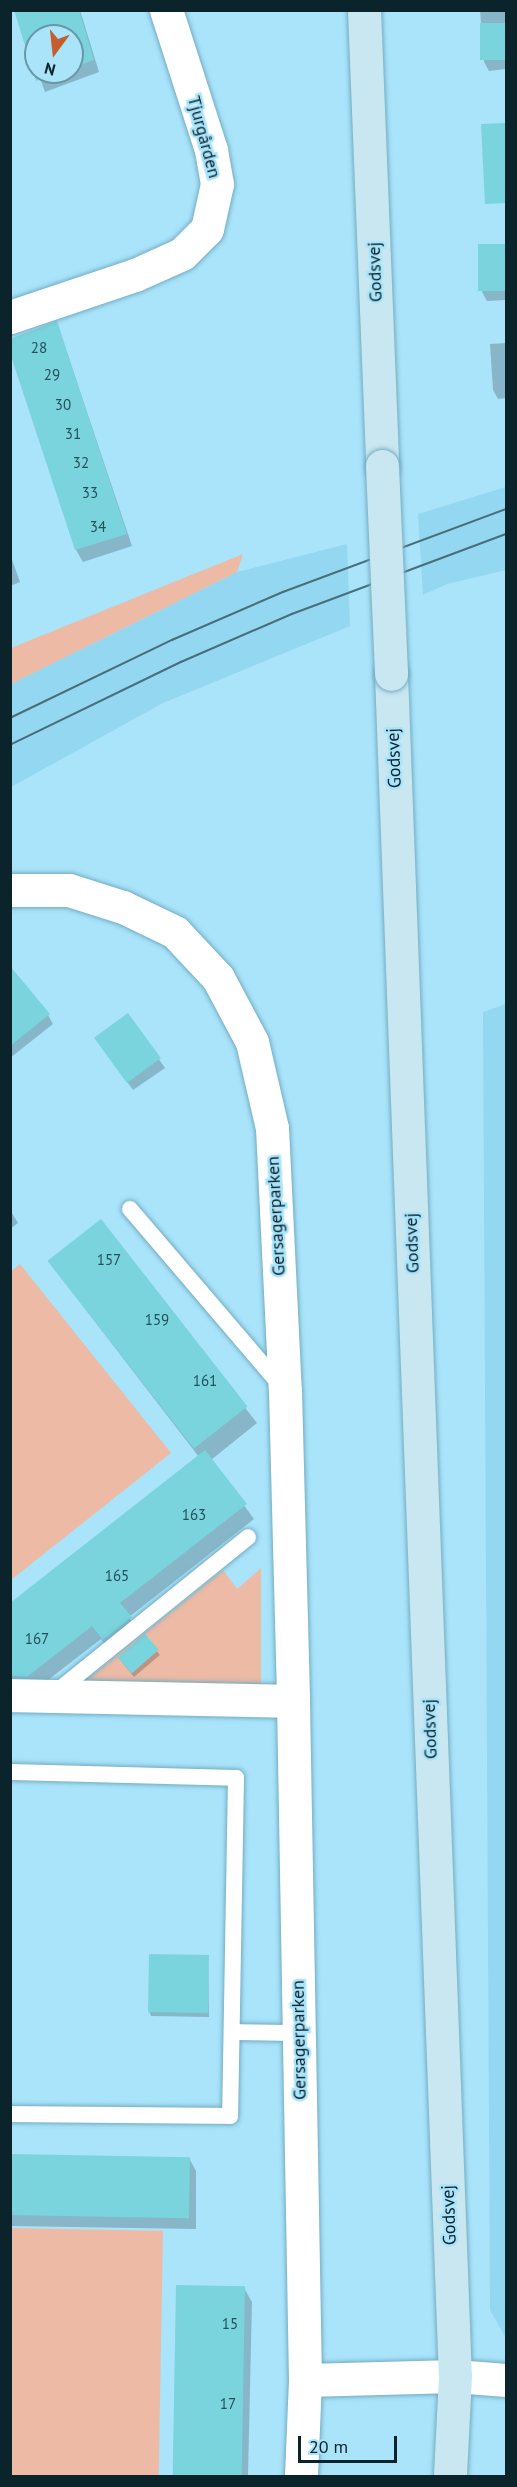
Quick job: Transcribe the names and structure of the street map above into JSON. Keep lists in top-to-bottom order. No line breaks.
{"streets":{"street":["Tjurgården","Godsvej","Gersagerparken"]},"house_numbers":["28","29","30","31","32","33","34","157","159","161","163","165","167","15","17"],"scale_bar":"20 m","north":"bottom"}
